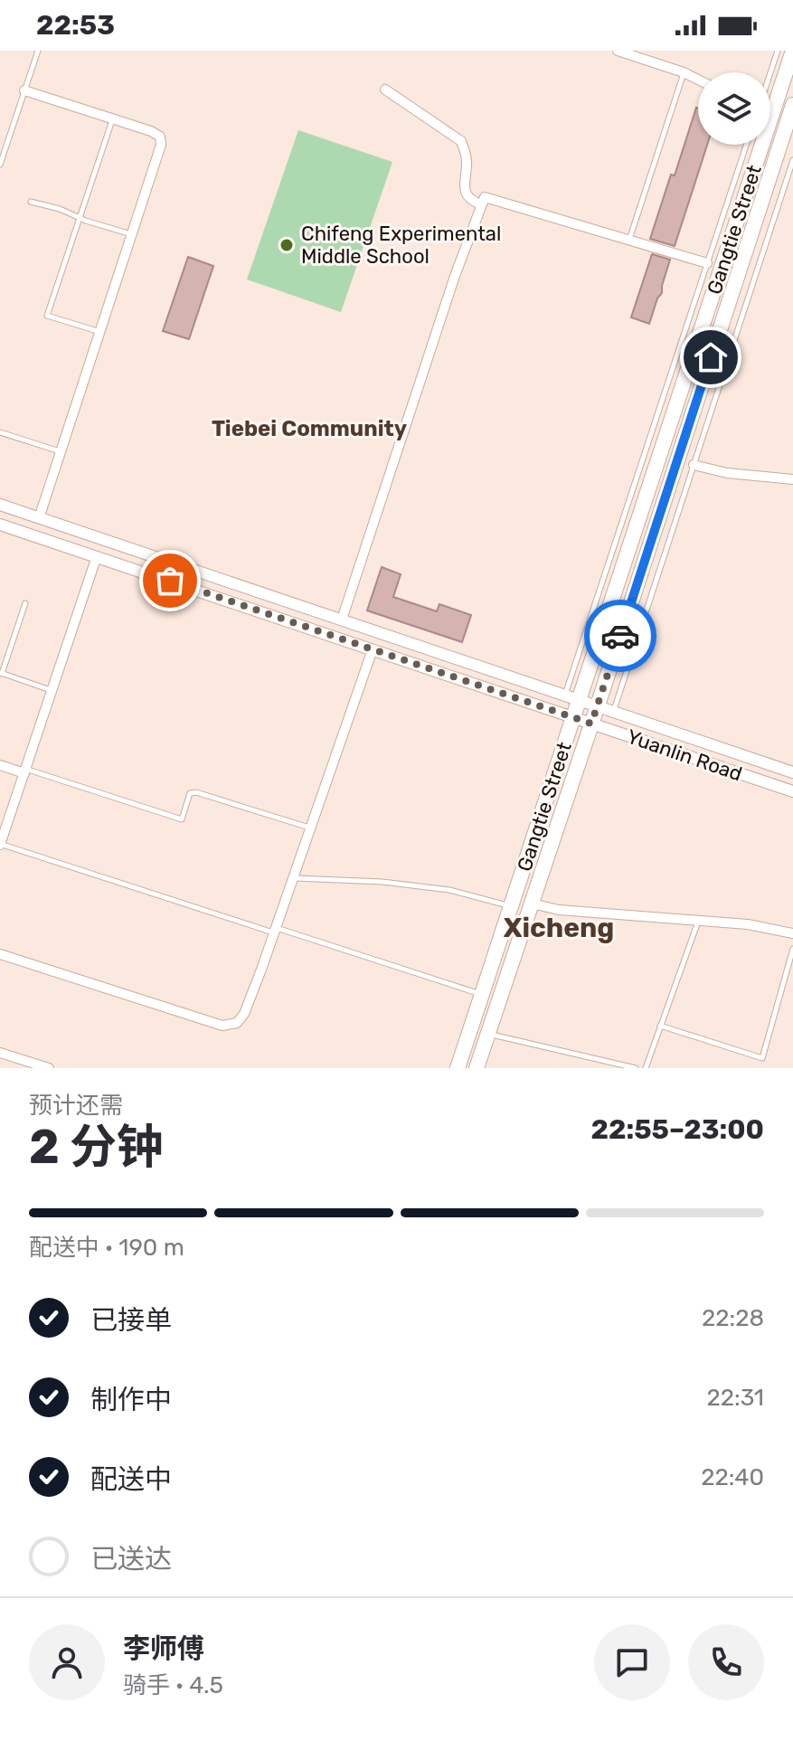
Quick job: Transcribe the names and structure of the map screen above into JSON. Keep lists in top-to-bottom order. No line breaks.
{"streets":{"highway":["Gangtie Street"],"street":["Yuanlin Road"]},"crossings":[["Gangtie Street","Yuanlin Road"]],"districts":["Tiebei Community","Xicheng"],"places":["Chifeng Experimental Middle School"],"page":{"status":"22:53","heading":["2 分钟","预计还需","22:55–23:00"],"panel":["李师傅","骑手 · 4.5"],"bar":"配送中 · 190 m","list":[["已接单","22:28"],["制作中","22:31"],["配送中","22:40"],"已送达"]}}
